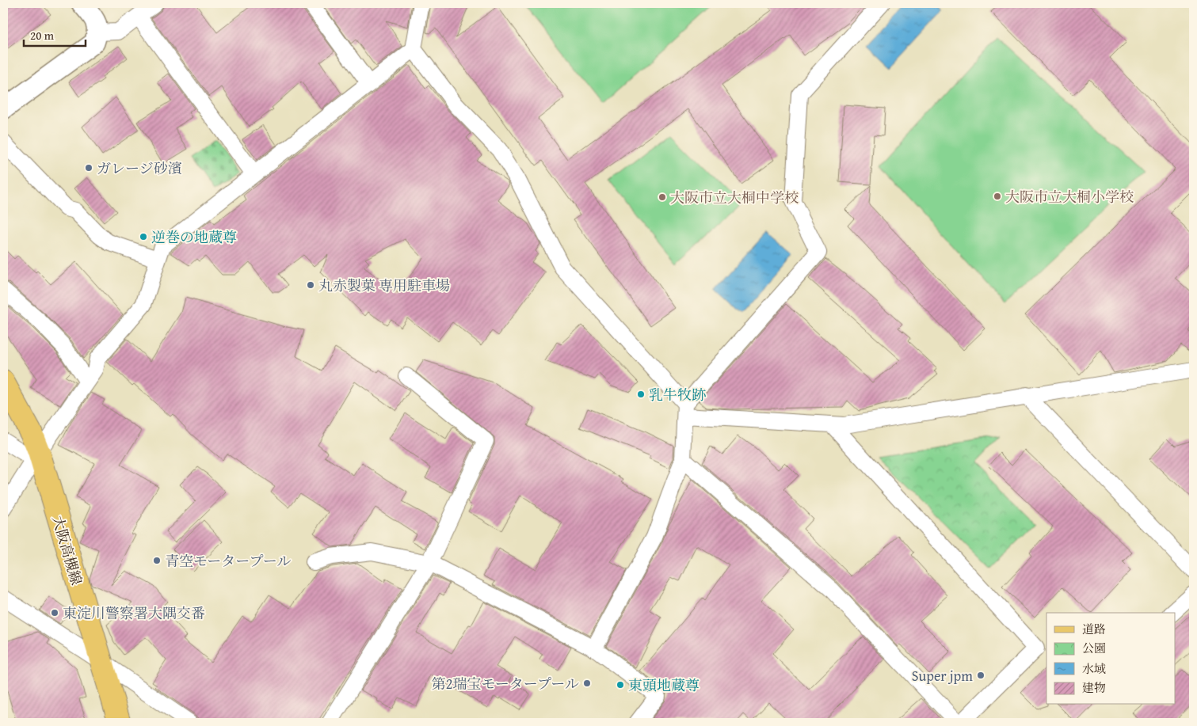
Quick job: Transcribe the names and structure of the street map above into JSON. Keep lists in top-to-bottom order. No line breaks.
{"streets":{"main road":["大阪高槻線"]},"places":["ガレージ砂濱","大阪市立大桐小学校","大阪市立大桐中学校","逆巻の地蔵尊","丸赤製菓 専用駐車場","乳牛牧跡","青空モータープール","東淀川警察署大隅交番","Super jpm","第2瑞宝モータープール","東頭地蔵尊"],"legend":["道路","公園","水域","建物"],"scale_bar":"20 m"}
